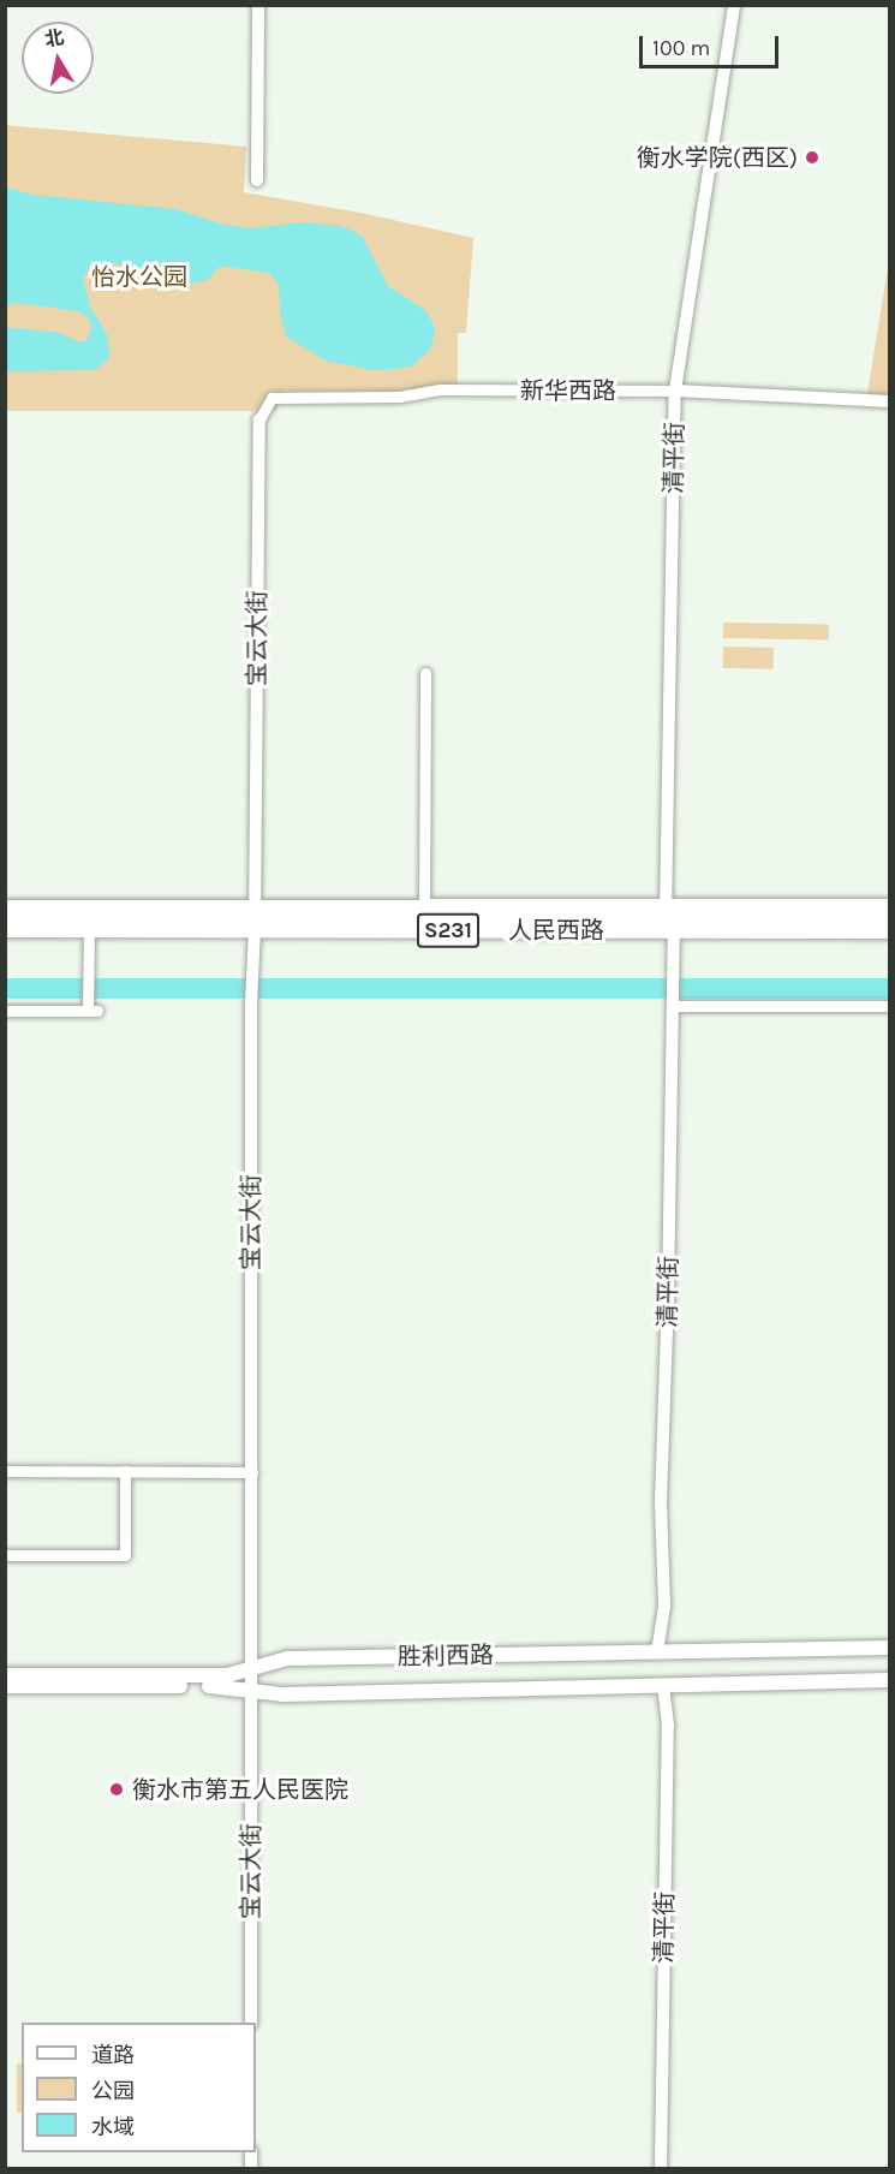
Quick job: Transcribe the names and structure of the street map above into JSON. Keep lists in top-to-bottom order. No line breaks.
{"streets":{"main road":["S231","人民西路","胜利西路"],"street":["新华西路","清平街","宝云大街"]},"crossings":[["新华西路","清平街"],["新华西路","宝云大街"],["清平街","人民西路"],["清平街","胜利西路"],["宝云大街","人民西路"],["宝云大街","胜利西路"]],"parks":["怡水公园"],"places":["衡水学院(西区)","衡水市第五人民医院"],"legend":["道路","公园","水域"],"scale_bar":"100 m","north":"top"}
